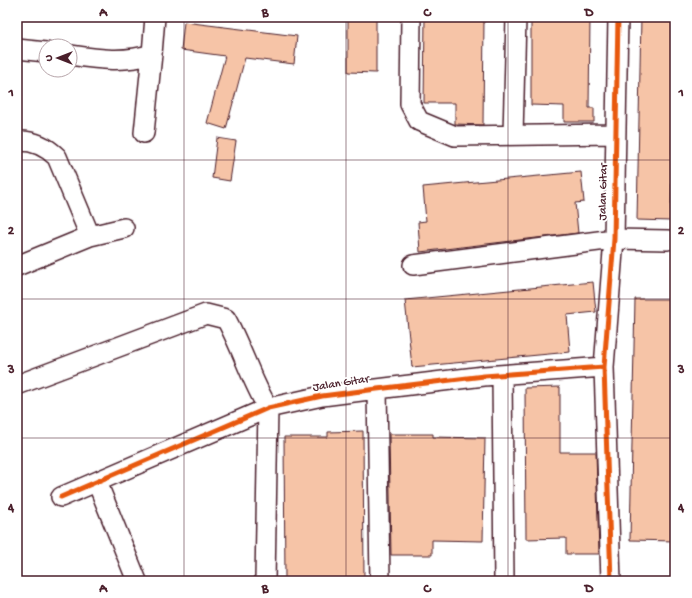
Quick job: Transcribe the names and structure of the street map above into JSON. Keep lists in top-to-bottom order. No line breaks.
{"streets":{"street":["Jalan Gitar"]},"north":"left","grid":{"columns":["A","B","C","D"],"rows":["1","2","3","4"]}}
